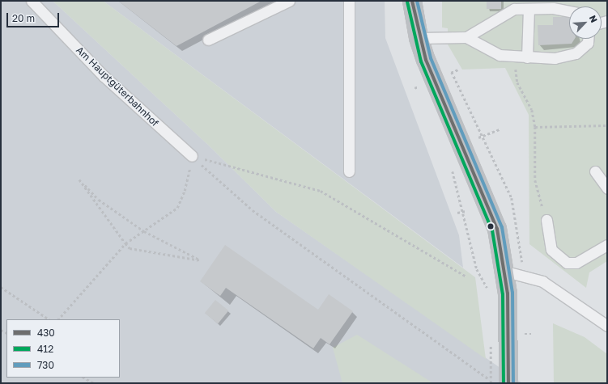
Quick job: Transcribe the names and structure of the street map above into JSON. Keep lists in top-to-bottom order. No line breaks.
{"streets":{"lane":["Am Hauptgüterbahnhof"]},"lines":["transit line 430","transit line 730","transit line 412"],"legend":["430","412","730"],"scale_bar":"20 m","north":"top right"}
